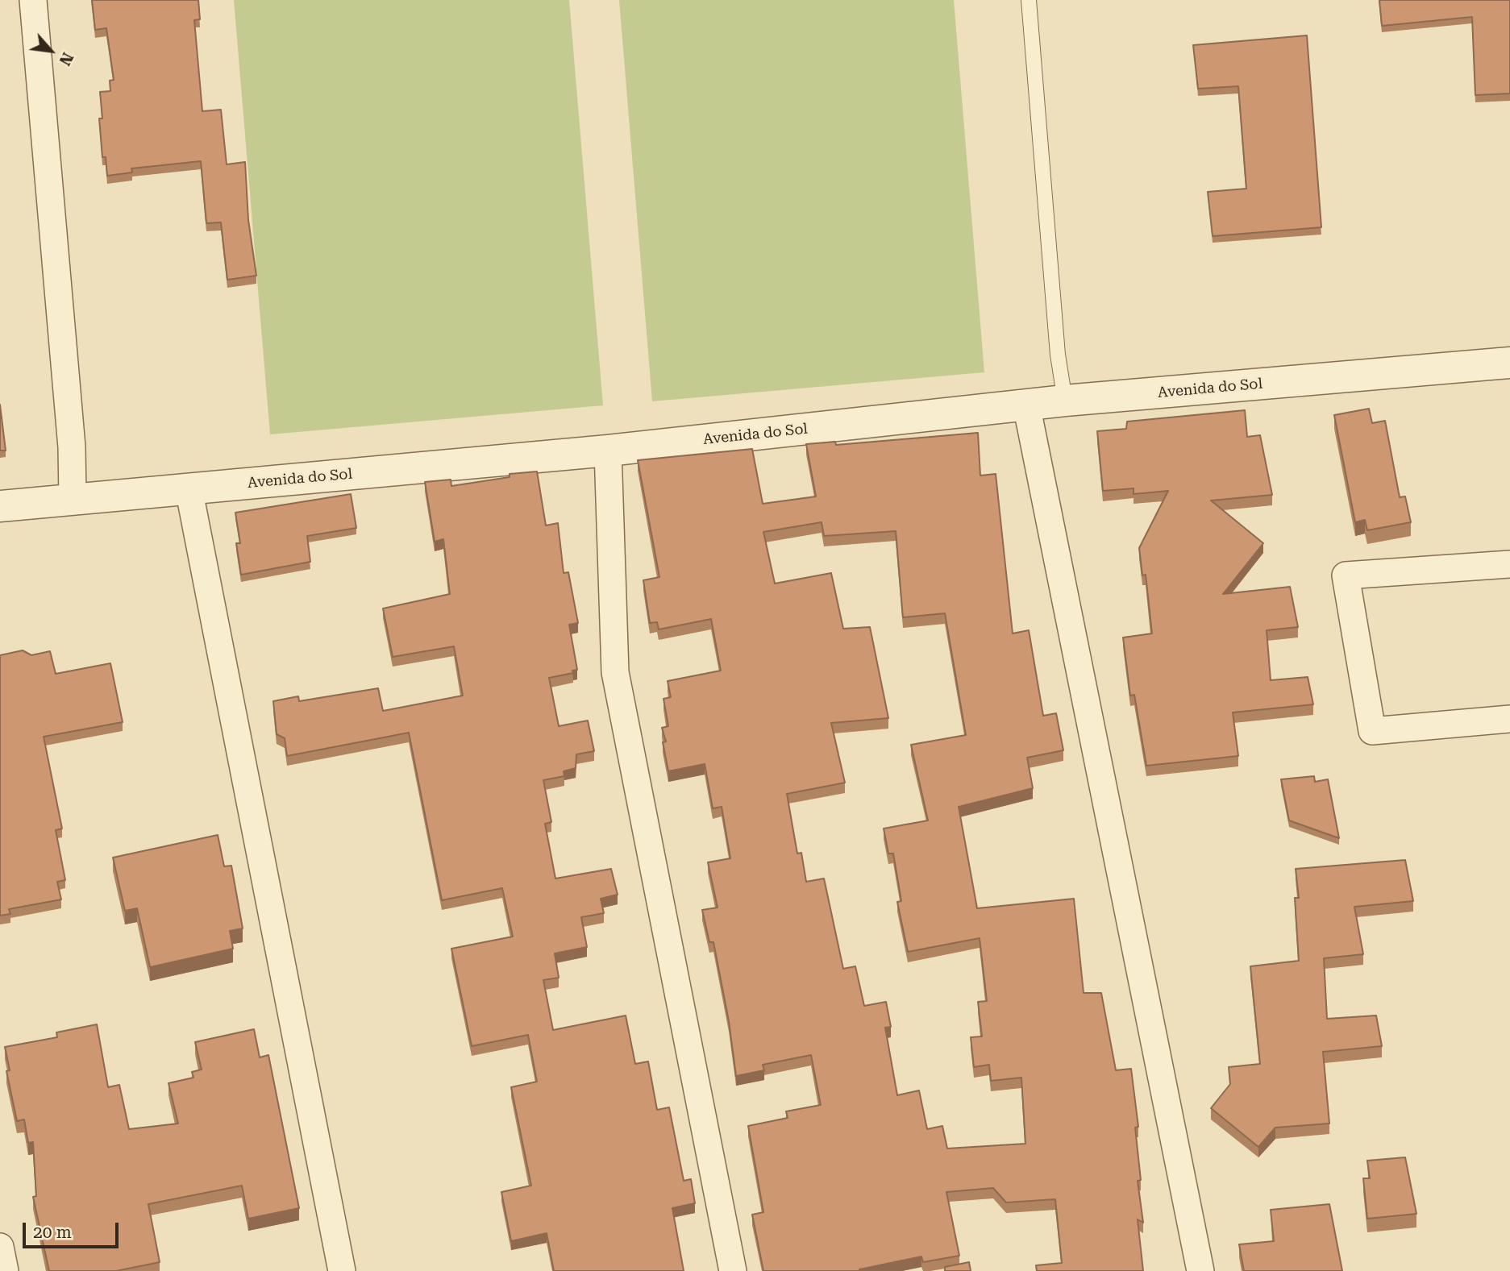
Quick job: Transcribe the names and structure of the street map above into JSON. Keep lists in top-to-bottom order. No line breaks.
{"streets":{"street":["Avenida do Sol"]},"scale_bar":"20 m","north":"bottom right"}
